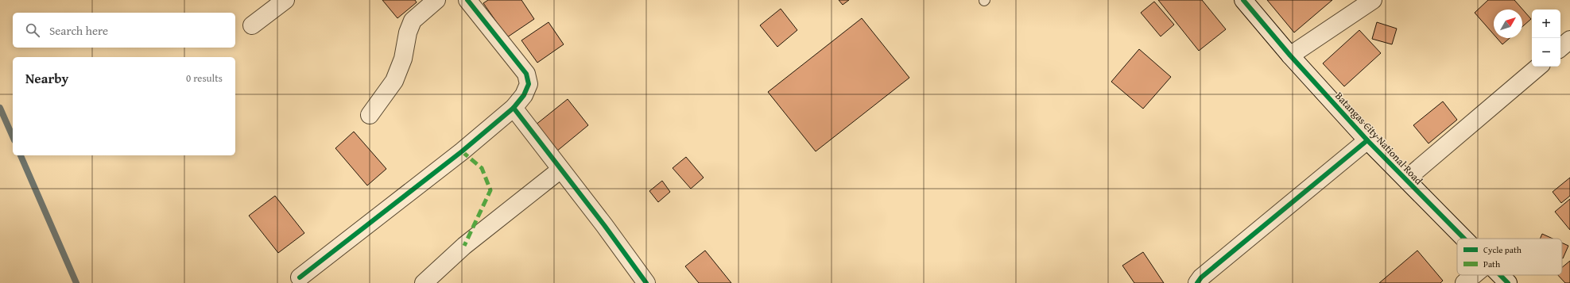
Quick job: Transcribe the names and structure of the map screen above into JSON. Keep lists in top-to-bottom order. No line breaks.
{"streets":{"street":["Batangas City National Road"]},"legend":["Cycle path","Path"],"north":"top right","page":{"map_buttons":["+","−"],"search":"Search here","heading":["Nearby","0 results"]}}
